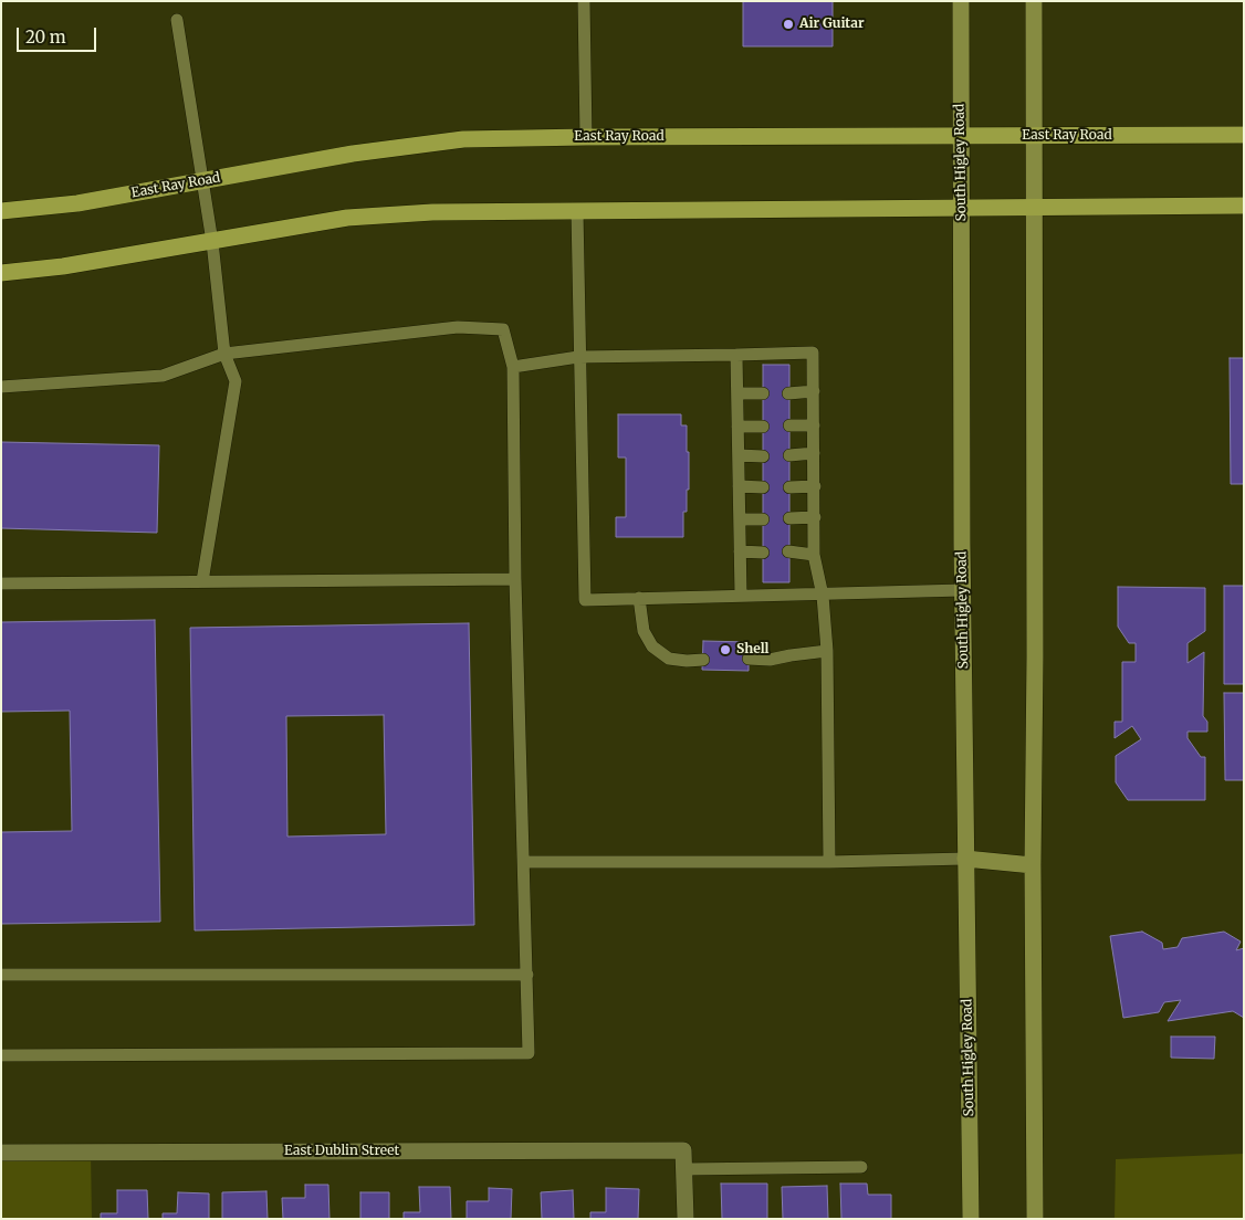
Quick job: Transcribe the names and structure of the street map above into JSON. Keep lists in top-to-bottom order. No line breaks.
{"streets":{"main road":["East Ray Road","South Higley Road"],"street":["East Dublin Street"]},"crossings":[["East Ray Road","South Higley Road"]],"places":["Air Guitar","Shell"],"scale_bar":"20 m"}
